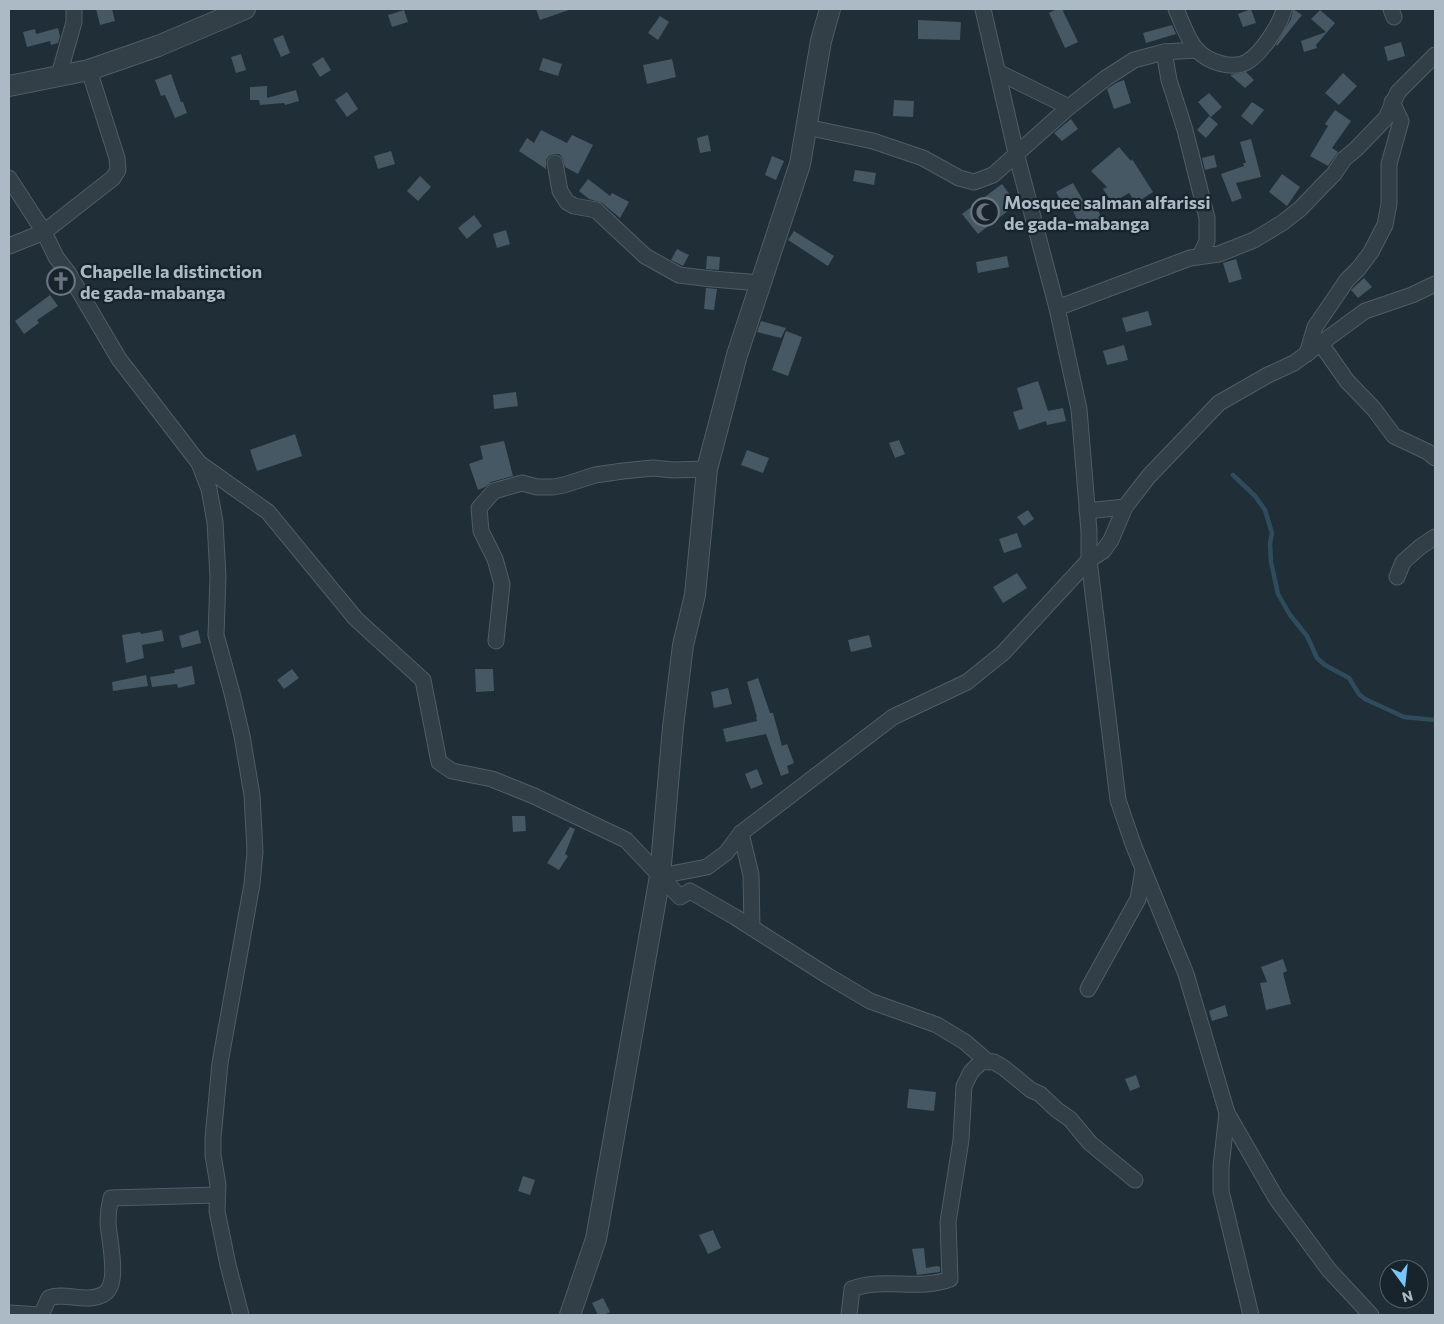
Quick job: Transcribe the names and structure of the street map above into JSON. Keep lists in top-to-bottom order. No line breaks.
{"places":{"mosque":["Mosquee salman alfarissi de gada-mabanga"],"church":["Chapelle la distinction de gada-mabanga"]},"north":"bottom"}
